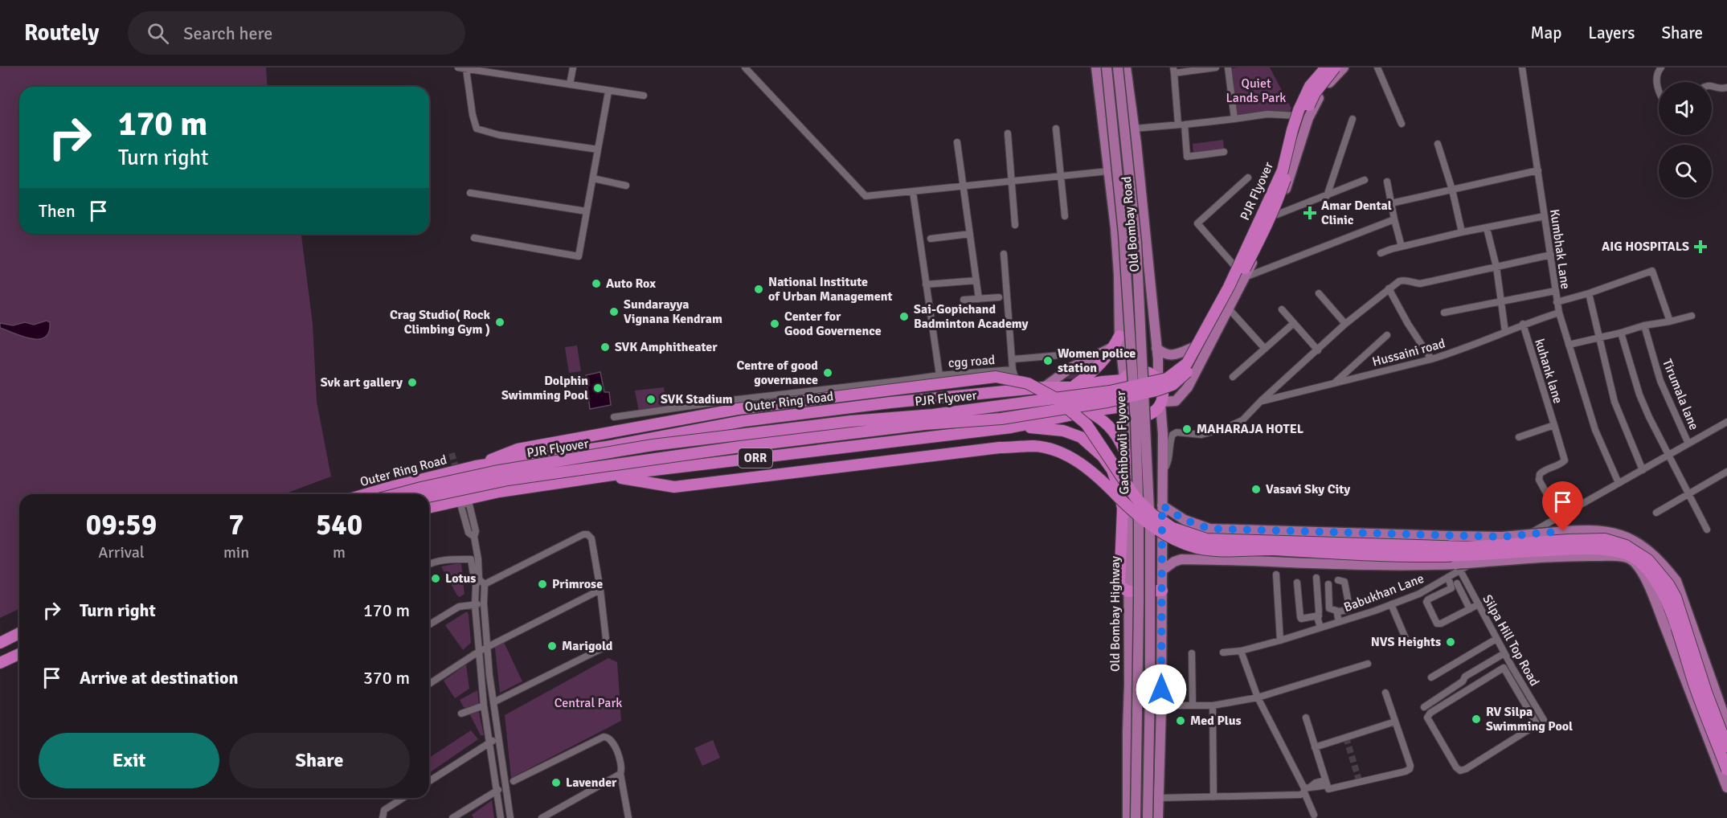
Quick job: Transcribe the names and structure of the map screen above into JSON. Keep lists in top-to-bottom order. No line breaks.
{"streets":{"highway":["PJR Flyover","Outer Ring Road","ORR"],"main road":["Old Bombay Road","Gachibowli Flyover","Old Bombay Highway"],"street":["Kumbhak Lane","Hussaini road","cgg road","kuhank lane","Tirumala lane","Babukhan Lane","Silpa Hill Top Road"]},"crossings":[["Old Bombay Road","Outer Ring Road"],["Old Bombay Road","ORR"],["Old Bombay Road","Old Bombay Highway"],["Kumbhak Lane","Hussaini road"],["Kumbhak Lane","Babukhan Lane"],["Hussaini road","kuhank lane"],["cgg road","Outer Ring Road"],["kuhank lane","Babukhan Lane"],["Tirumala lane","Babukhan Lane"],["Outer Ring Road","ORR"],["Outer Ring Road","Old Bombay Highway"],["ORR","Old Bombay Highway"],["Babukhan Lane","Silpa Hill Top Road"]],"parks":["Quiet Lands Park","Central Park"],"places":{"health":["Amar Dental Clinic","AIG HOSPITALS"],"other":["Auto Rox","National Institute of Urban Management","Sundarayya Vignana Kendram","Sai-Gopichand Badminton Academy","Crag Studio( Rock Climbing Gym )","Center for Good Governence","SVK Amphitheater","Women police station","Centre of good governance","Svk art gallery","Dolphin Swimming Pool","SVK Stadium","MAHARAJA HOTEL","Vasavi Sky City","Lotus","Primrose","NVS Heights","Marigold","RV Silpa Swimming Pool","Med Plus","Lavender"]},"page":{"header":"Routely","search":"Search here","nav":["Map","Layers","Share"],"turn":["170 m","Turn right"],"then":"Then","eta":["09:59","Arrival","7","min","540","m"],"list":[{"name":"Turn right","value":"170 m"},{"name":"Arrive at destination","value":"370 m"}],"buttons":["Exit","Share"]}}
